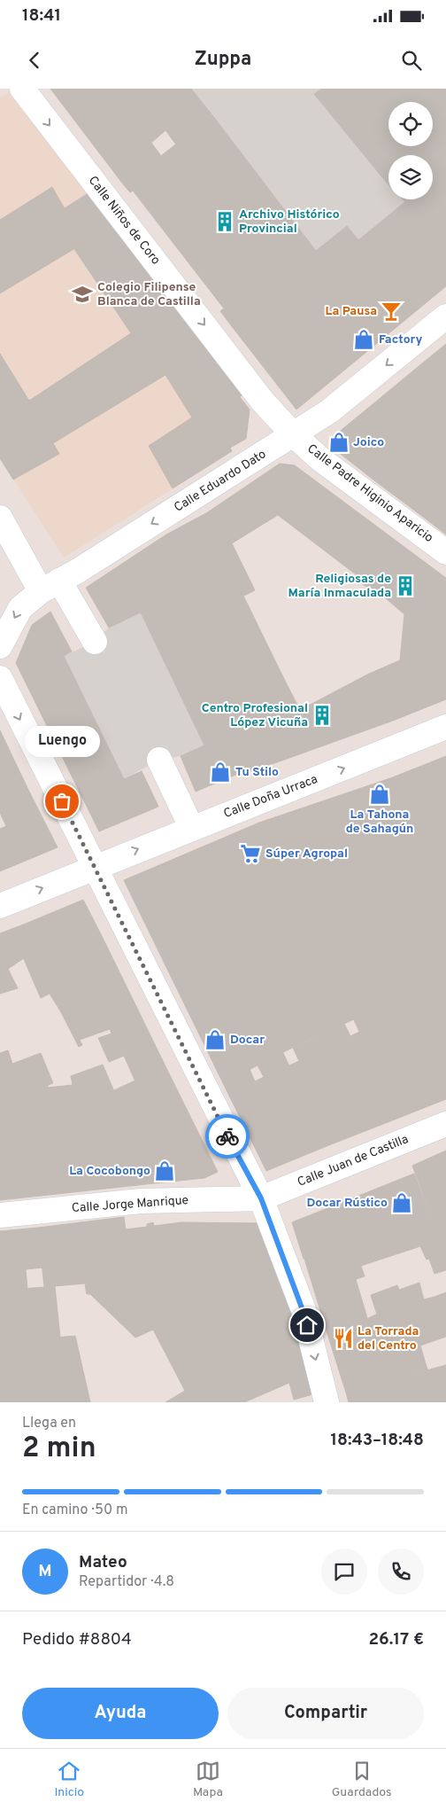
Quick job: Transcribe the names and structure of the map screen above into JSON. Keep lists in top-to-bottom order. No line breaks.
{"streets":{"street":["Calle Niños de Coro","Calle Eduardo Dato","Calle Padre Higinio Aparicio","Calle Doña Urraca","Calle Juan de Castilla","Calle Jorge Manrique"]},"crossings":[["Calle Niños de Coro","Calle Eduardo Dato"],["Calle Niños de Coro","Calle Padre Higinio Aparicio"],["Calle Eduardo Dato","Calle Padre Higinio Aparicio"],["Calle Juan de Castilla","Calle Jorge Manrique"]],"one_way":["Calle Niños de Coro","Calle Eduardo Dato","Calle Doña Urraca"],"places":{"building":["Archivo Histórico Provincial","Religiosas de María Inmaculada","Centro Profesional López Vicuña"],"school or university":["Colegio Filipense Blanca de Castilla"],"bar":["La Pausa"],"shop":["Factory","Joico","Tu Stilo","La Tahona de Sahagún","Docar","La Cocobongo","Docar Rústico"],"other":["Luengo"],"supermarket":["Súper Agropal"],"restaurant":["La Torrada del Centro"]},"page":{"status":"18:41","header":"Zuppa","bubble":"Luengo","heading":["2 min","Llega en","18:43–18:48"],"panel":["Mateo","Repartidor · 4.8","Pedido #8804","26.17 €"],"bar":"En camino · 50 m","round":"M","buttons":["Ayuda","Compartir"],"tabs":["Inicio","Mapa","Guardados"]}}
